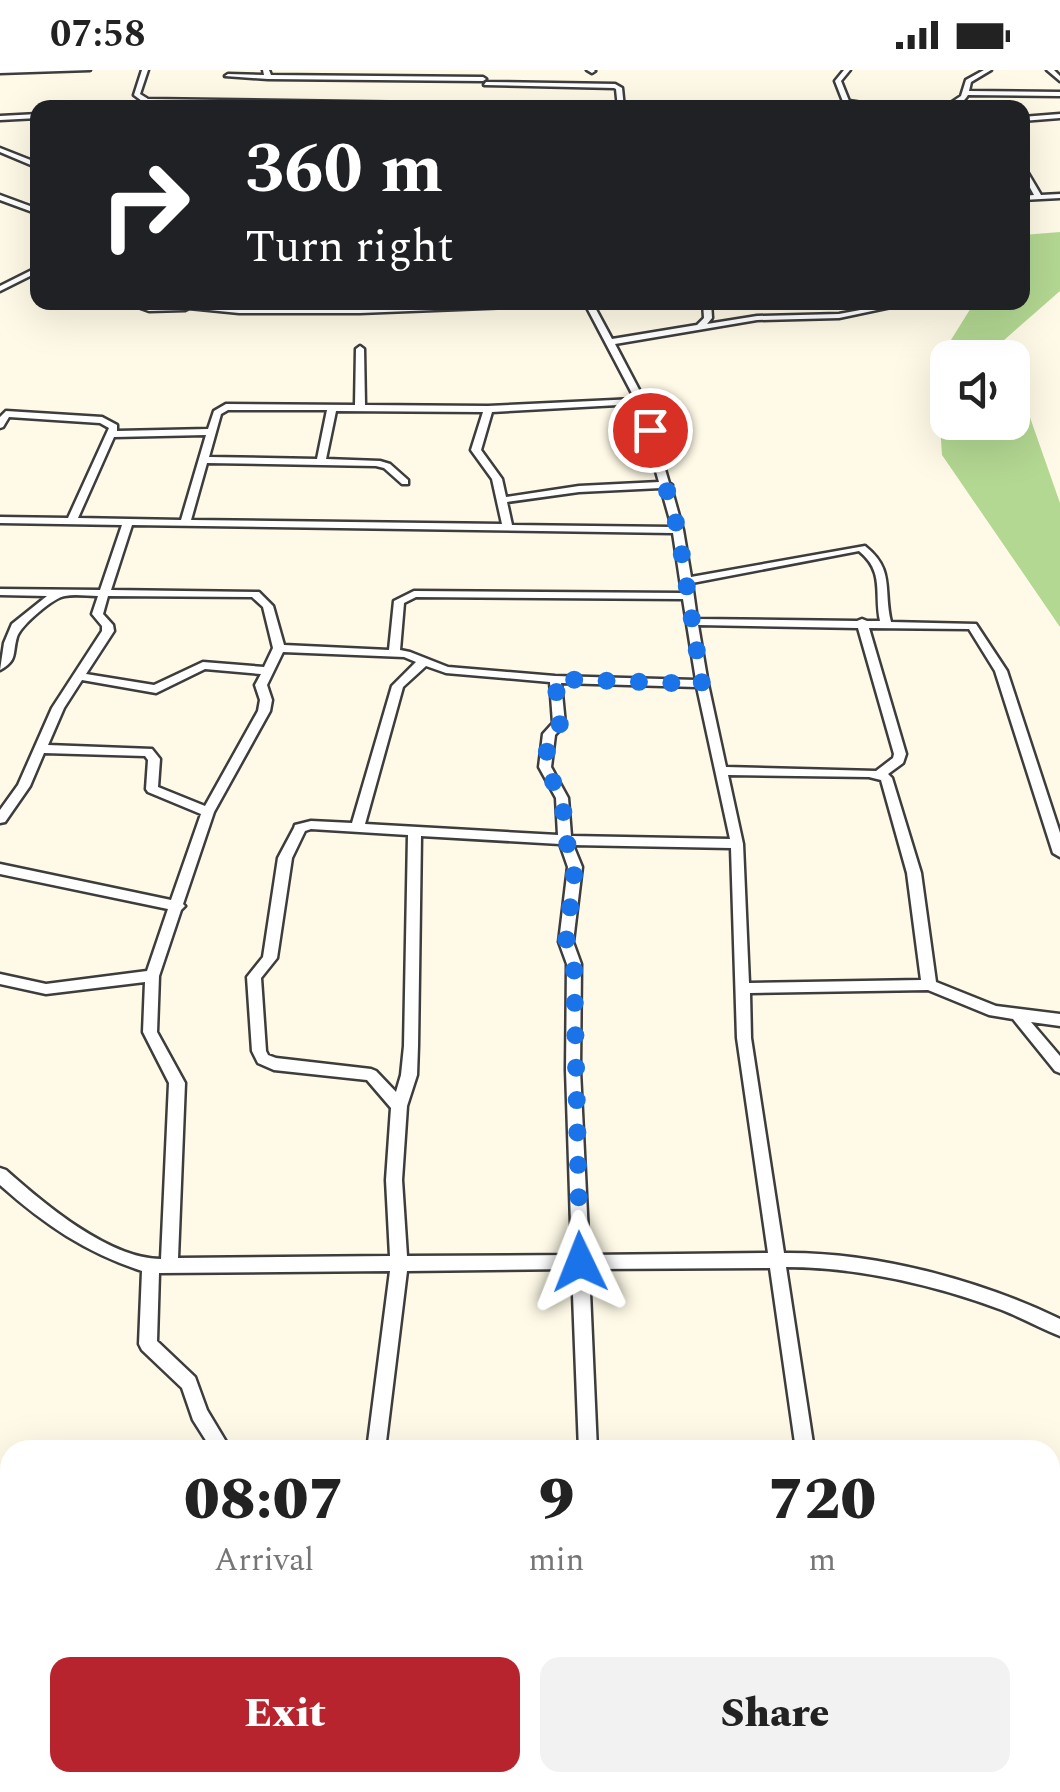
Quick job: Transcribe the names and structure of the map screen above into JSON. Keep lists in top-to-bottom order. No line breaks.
{"page":{"status":"07:58","turn":["360 m","Turn right"],"eta":["08:07","Arrival","9","min","720","m"],"buttons":["Exit","Share"]}}
